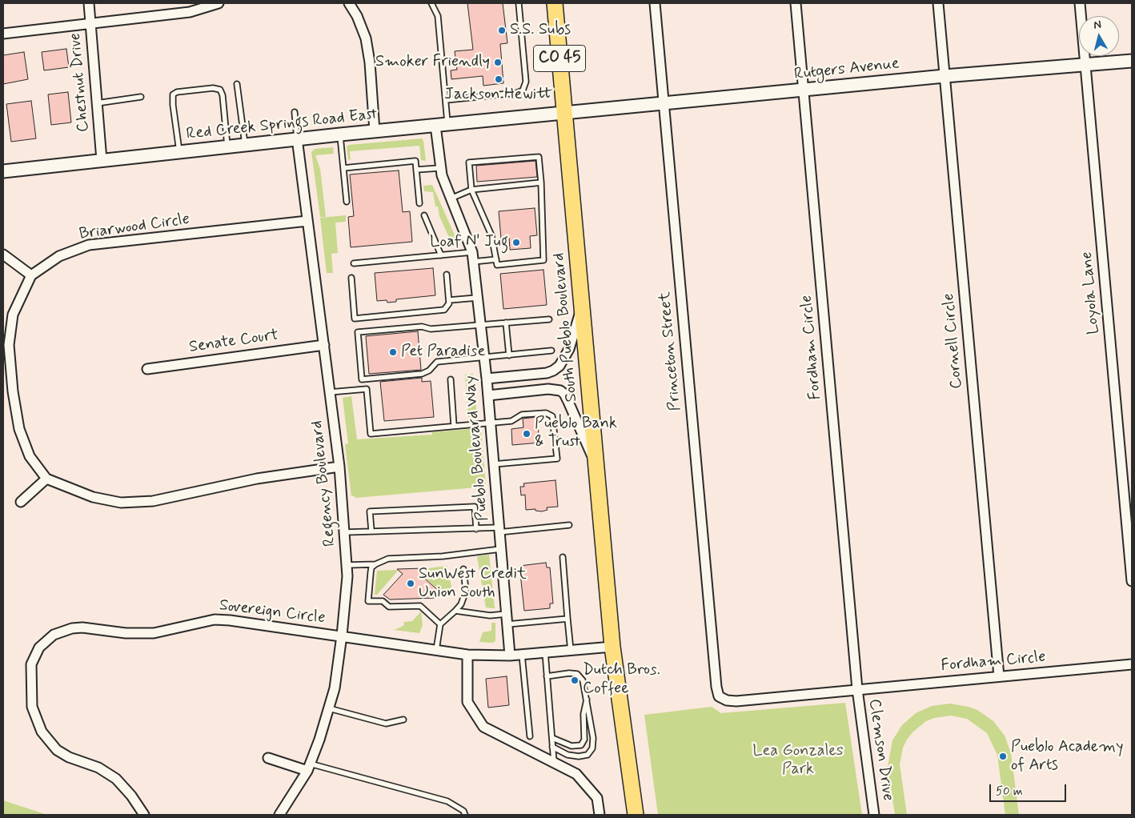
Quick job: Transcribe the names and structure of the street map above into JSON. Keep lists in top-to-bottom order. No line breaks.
{"streets":{"main road":["CO 45","South Pueblo Boulevard"],"street":["Rutgers Avenue","Chestnut Drive","Red Creek Springs Road East","Briarwood Circle","Loyola Lane","Cornell Circle","Senate Court","Fordham Circle","Princeton Street","Pueblo Boulevard Way","Regency Boulevard","Sovereign Circle","Clemson Drive"]},"crossings":[["Rutgers Avenue","Red Creek Springs Road East"],["Rutgers Avenue","Loyola Lane"],["Rutgers Avenue","South Pueblo Boulevard"],["Rutgers Avenue","Cornell Circle"],["Rutgers Avenue","Fordham Circle"],["Rutgers Avenue","Princeton Street"],["Chestnut Drive","Red Creek Springs Road East"],["Red Creek Springs Road East","South Pueblo Boulevard"],["Red Creek Springs Road East","Pueblo Boulevard Way"],["Red Creek Springs Road East","Regency Boulevard"],["Briarwood Circle","Regency Boulevard"],["South Pueblo Boulevard","Sovereign Circle"],["Cornell Circle","Fordham Circle"],["Senate Court","Regency Boulevard"],["Fordham Circle","Princeton Street"],["Fordham Circle","Clemson Drive"],["Pueblo Boulevard Way","Sovereign Circle"],["Regency Boulevard","Sovereign Circle"]],"parks":["Lea Gonzales Park"],"places":["S.S. Subs","Smoker Friendly","Jackson Hewitt","Loaf N' Jug","Pet Paradise","Pueblo Bank & Trust","SunWest Credit Union South","Dutch Bros. Coffee","Pueblo Academy of Arts"],"scale_bar":"50 m","north":"top"}
